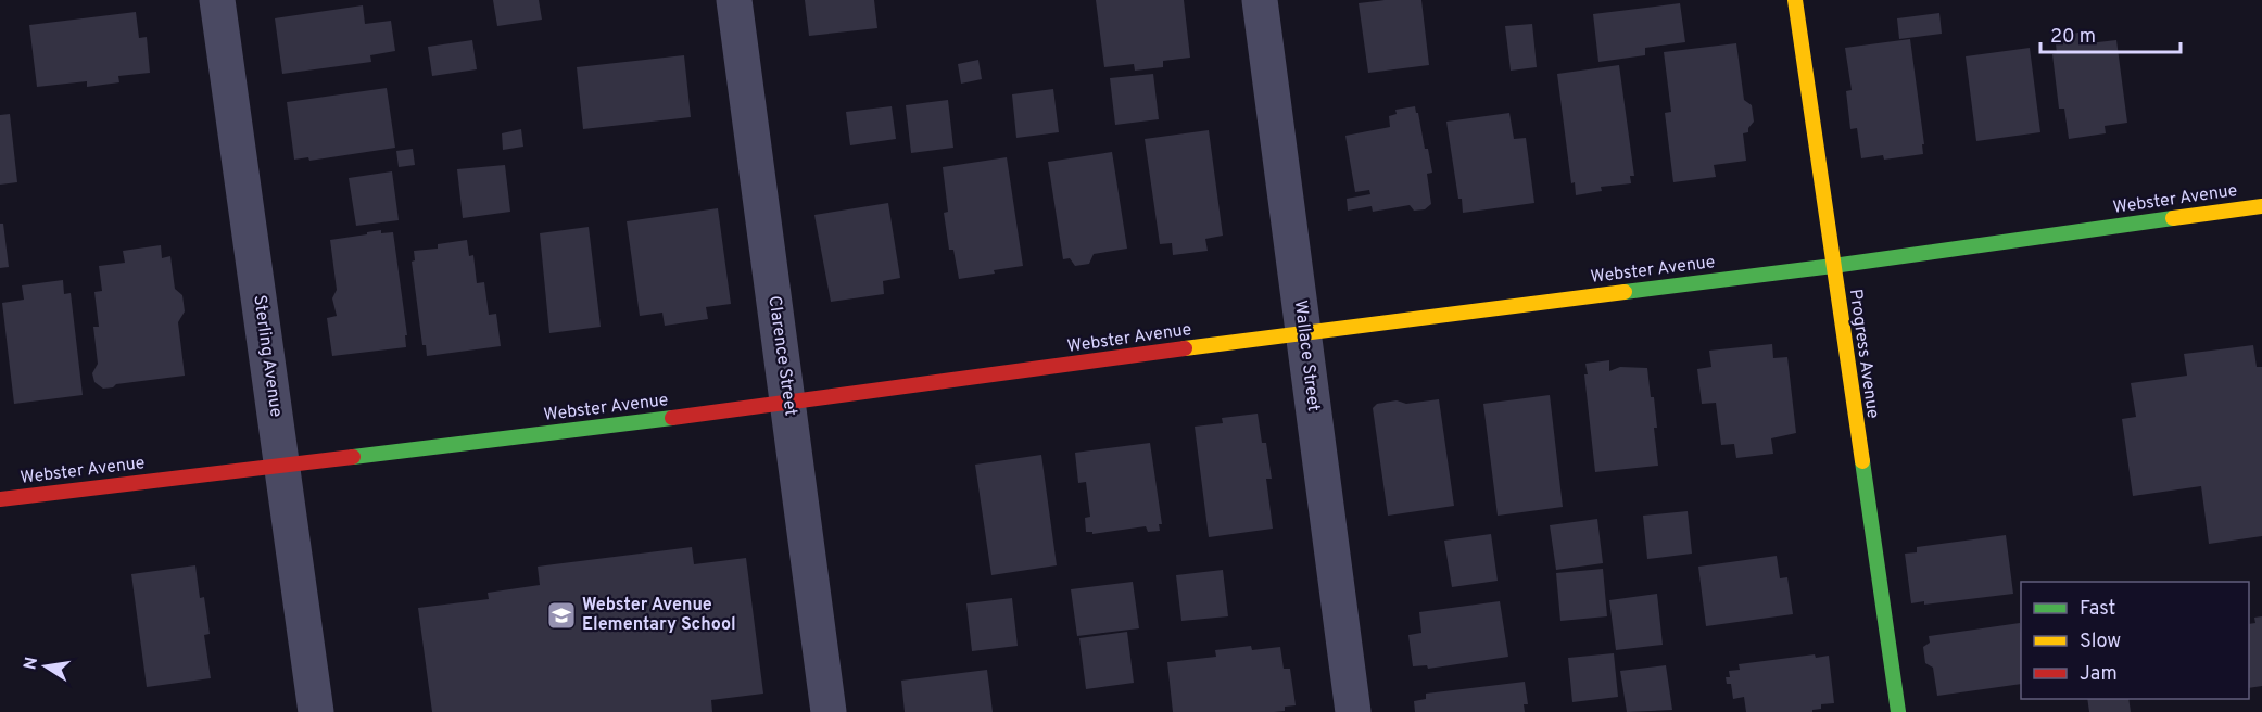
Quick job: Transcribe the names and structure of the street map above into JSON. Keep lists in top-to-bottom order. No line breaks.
{"streets":{"street":["Webster Avenue","Progress Avenue","Sterling Avenue","Clarence Street","Wallace Street"]},"crossings":[["Webster Avenue","Progress Avenue"],["Webster Avenue","Sterling Avenue"],["Webster Avenue","Clarence Street"],["Webster Avenue","Wallace Street"]],"places":{"school or university":["Webster Avenue Elementary School"]},"legend":["Fast","Slow","Jam"],"scale_bar":"20 m","north":"left"}
